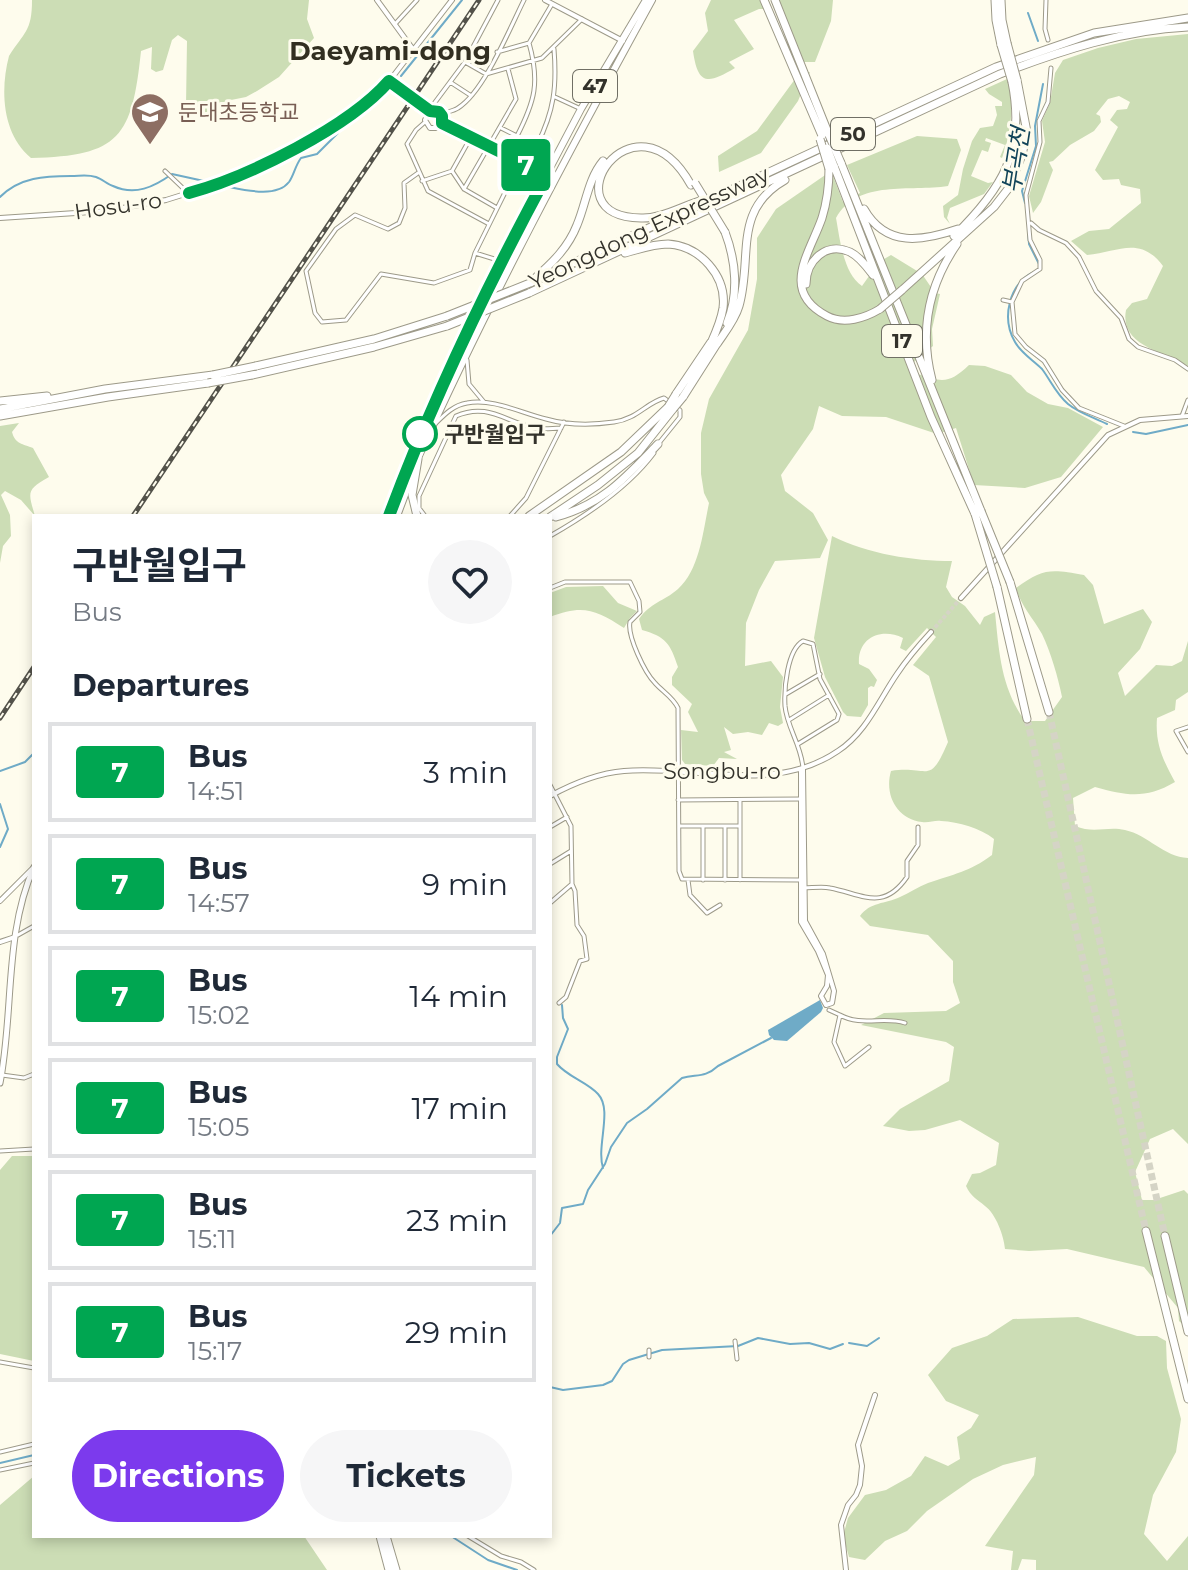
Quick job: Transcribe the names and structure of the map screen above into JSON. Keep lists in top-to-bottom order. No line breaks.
{"streets":{"highway":["50","Yeongdong Expressway","17"],"main road":["47"],"street":["Hosu-ro","Songbu-ro"]},"districts":["Daeyami-dong"],"water":["부곡천"],"places":{"school or university":["둔대초등학교"],"other":["구반월입구"]},"lines":["bus line 7"],"page":{"on_map":"7","heading":[["구반월입구","Bus"],"Departures"],"list":[{"mark":"7","name":"Bus","note":"14:51","value":"3 min"},{"mark":"7","name":"Bus","note":"14:57","value":"9 min"},{"mark":"7","name":"Bus","note":"15:02","value":"14 min"},{"mark":"7","name":"Bus","note":"15:05","value":"17 min"},{"mark":"7","name":"Bus","note":"15:11","value":"23 min"},{"mark":"7","name":"Bus","note":"15:17","value":"29 min"}],"buttons":["Directions","Tickets"]}}
